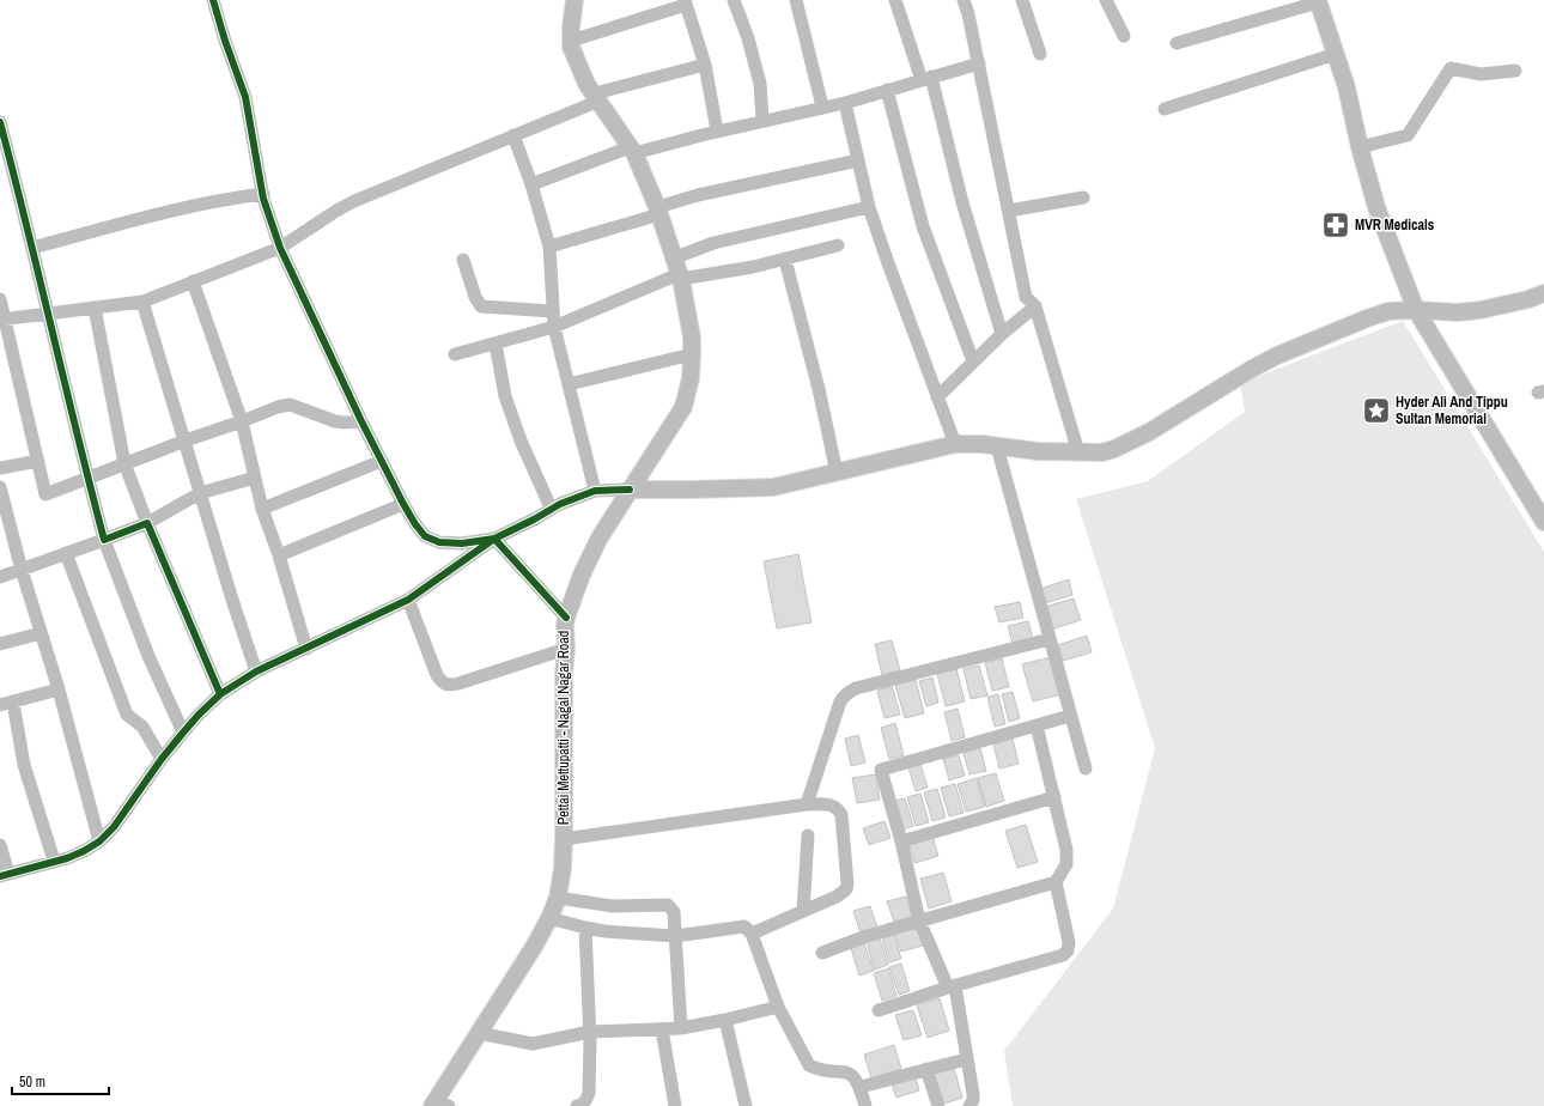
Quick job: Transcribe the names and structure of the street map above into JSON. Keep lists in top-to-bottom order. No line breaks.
{"streets":{"main road":["Pettai Mettupatti - Nagal Nagar Road"]},"places":{"pharmacy":["MVR Medicals"],"place":["Hyder Ali And Tippu Sultan Memorial"]},"scale_bar":"50 m"}
